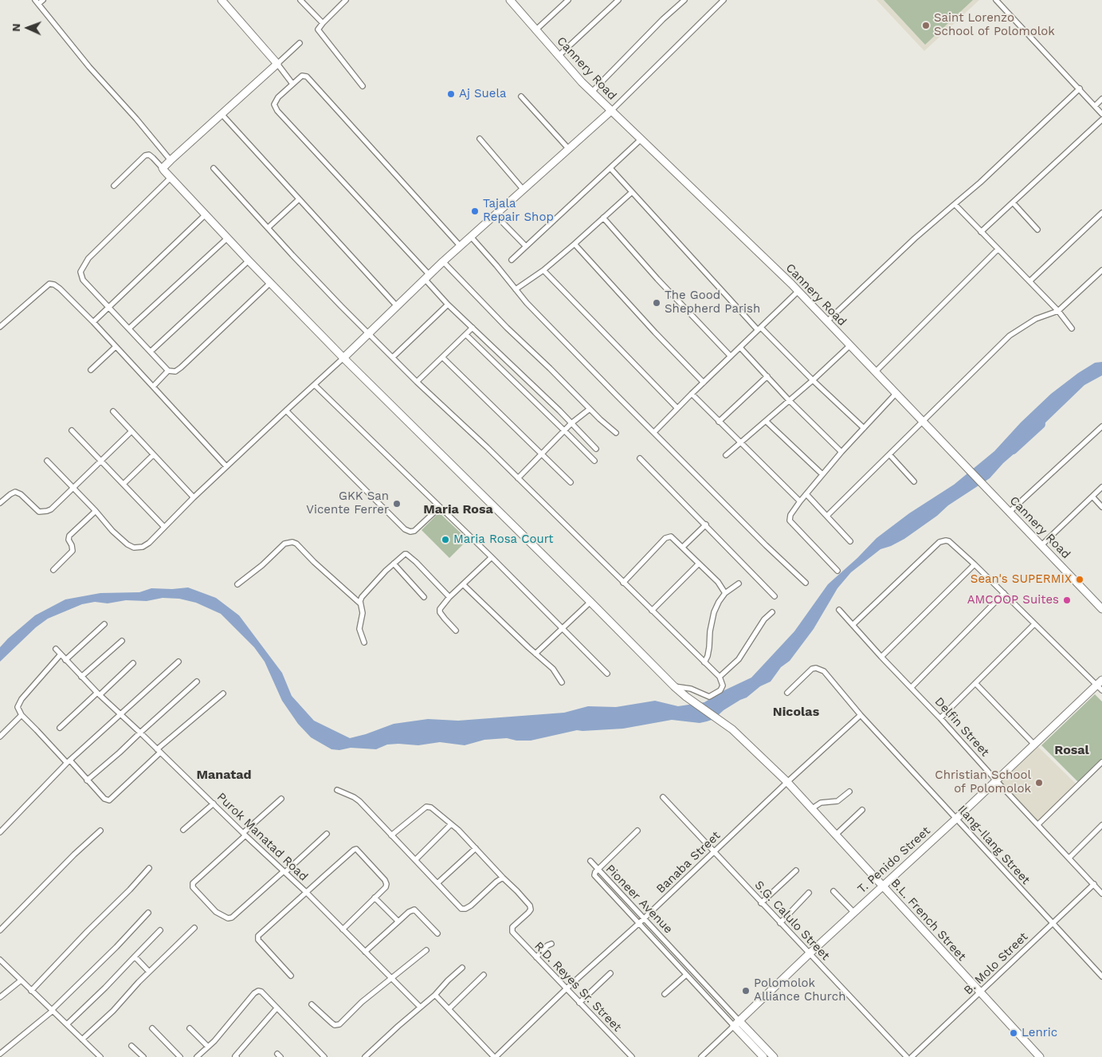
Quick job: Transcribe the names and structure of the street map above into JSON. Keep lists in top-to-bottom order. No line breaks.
{"streets":{"street":["Cannery Road","Delfin Street","Purok Manatad Road","Ilang-Ilang Street","T. Penido Street","Banaba Street","Pioneer Avenue","B.L. French Street","S.G. Calulo Street","B. Molo Street","R.D. Reyes Sr. Street"]},"crossings":[["Delfin Street","T. Penido Street"],["Delfin Street","B. Molo Street"],["Ilang-Ilang Street","T. Penido Street"],["Ilang-Ilang Street","Banaba Street"],["Ilang-Ilang Street","B. Molo Street"],["T. Penido Street","Pioneer Avenue"],["T. Penido Street","B.L. French Street"],["T. Penido Street","S.G. Calulo Street"],["Banaba Street","Pioneer Avenue"],["Banaba Street","B.L. French Street"],["Banaba Street","S.G. Calulo Street"],["Banaba Street","R.D. Reyes Sr. Street"],["B.L. French Street","B. Molo Street"]],"districts":["Maria Rosa","Nicolas","Rosal","Manatad"],"places":["Saint Lorenzo School of Polomolok","Aj Suela","Tajala Repair Shop","The Good Shepherd Parish","GKK San Vicente Ferrer","Maria Rosa Court","Sean's SUPERMIX","AMCOOP Suites","Christian School of Polomolok","Polomolok Alliance Church","Lenric"],"north":"left"}
